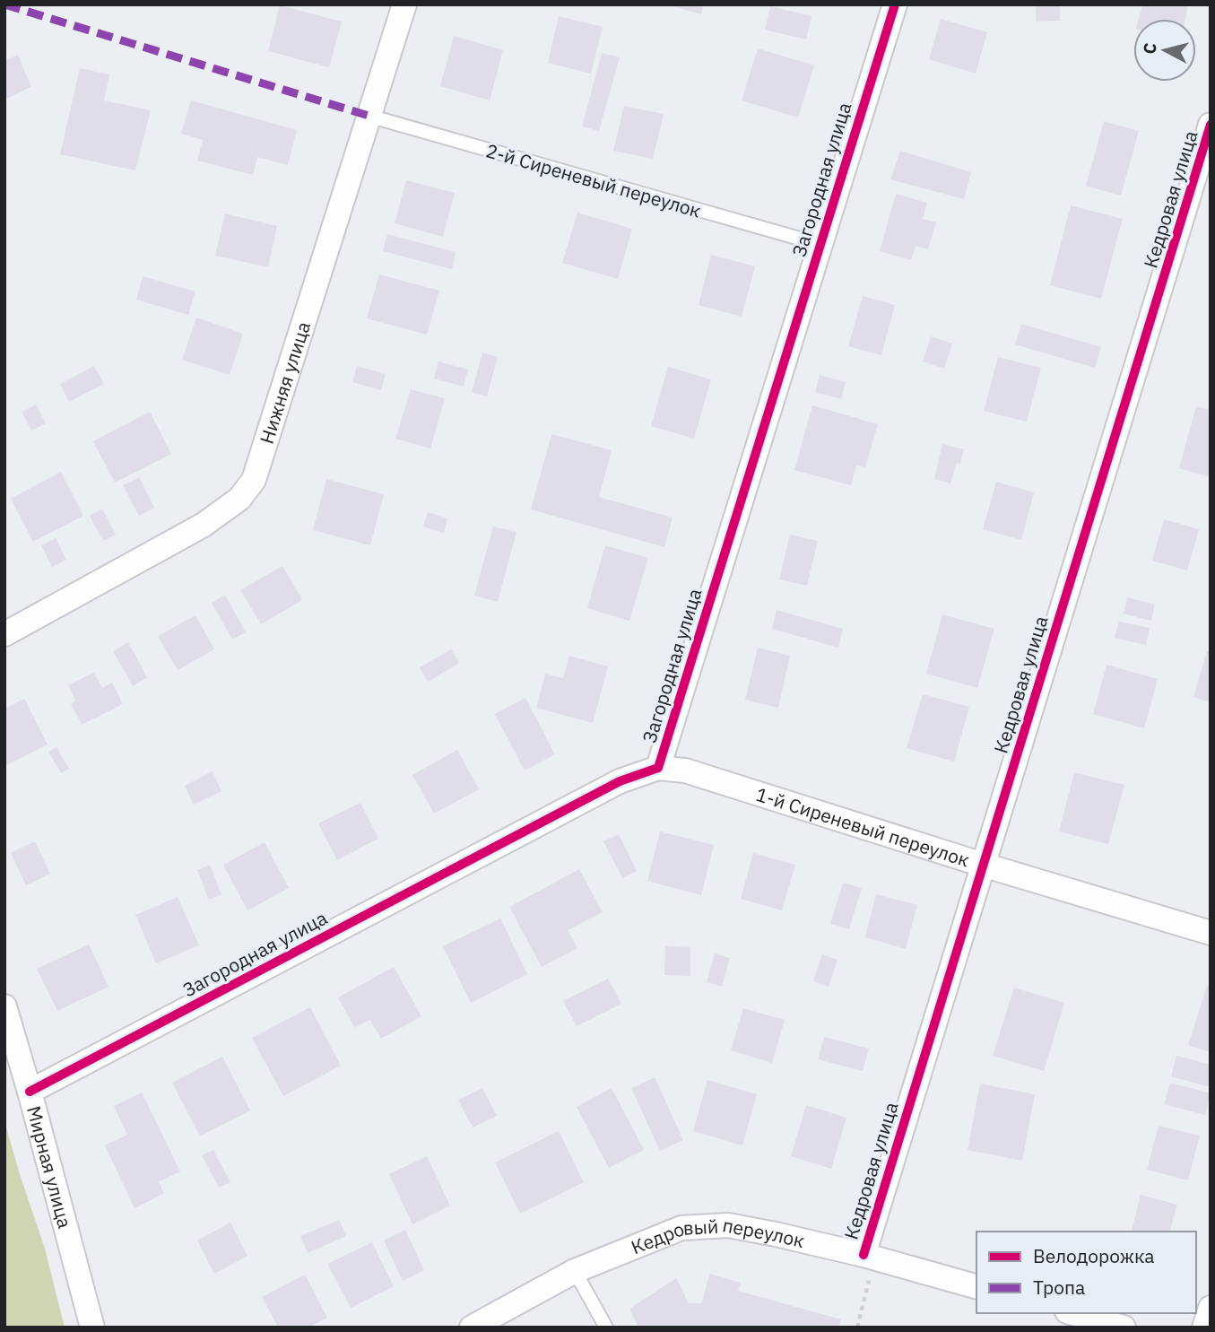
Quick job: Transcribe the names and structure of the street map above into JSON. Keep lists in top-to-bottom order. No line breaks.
{"streets":{"street":["Загородная улица","Кедровая улица","Нижняя улица","1-й Сиреневый переулок","Мирная улица","Кедровый переулок"],"lane":["2-й Сиреневый переулок"]},"crossings":[["Загородная улица","2-й Сиреневый переулок"],["Загородная улица","1-й Сиреневый переулок"],["Загородная улица","Мирная улица"],["2-й Сиреневый переулок","Нижняя улица"],["Кедровая улица","1-й Сиреневый переулок"],["Кедровая улица","Кедровый переулок"]],"legend":["Велодорожка","Тропа"],"north":"left"}
